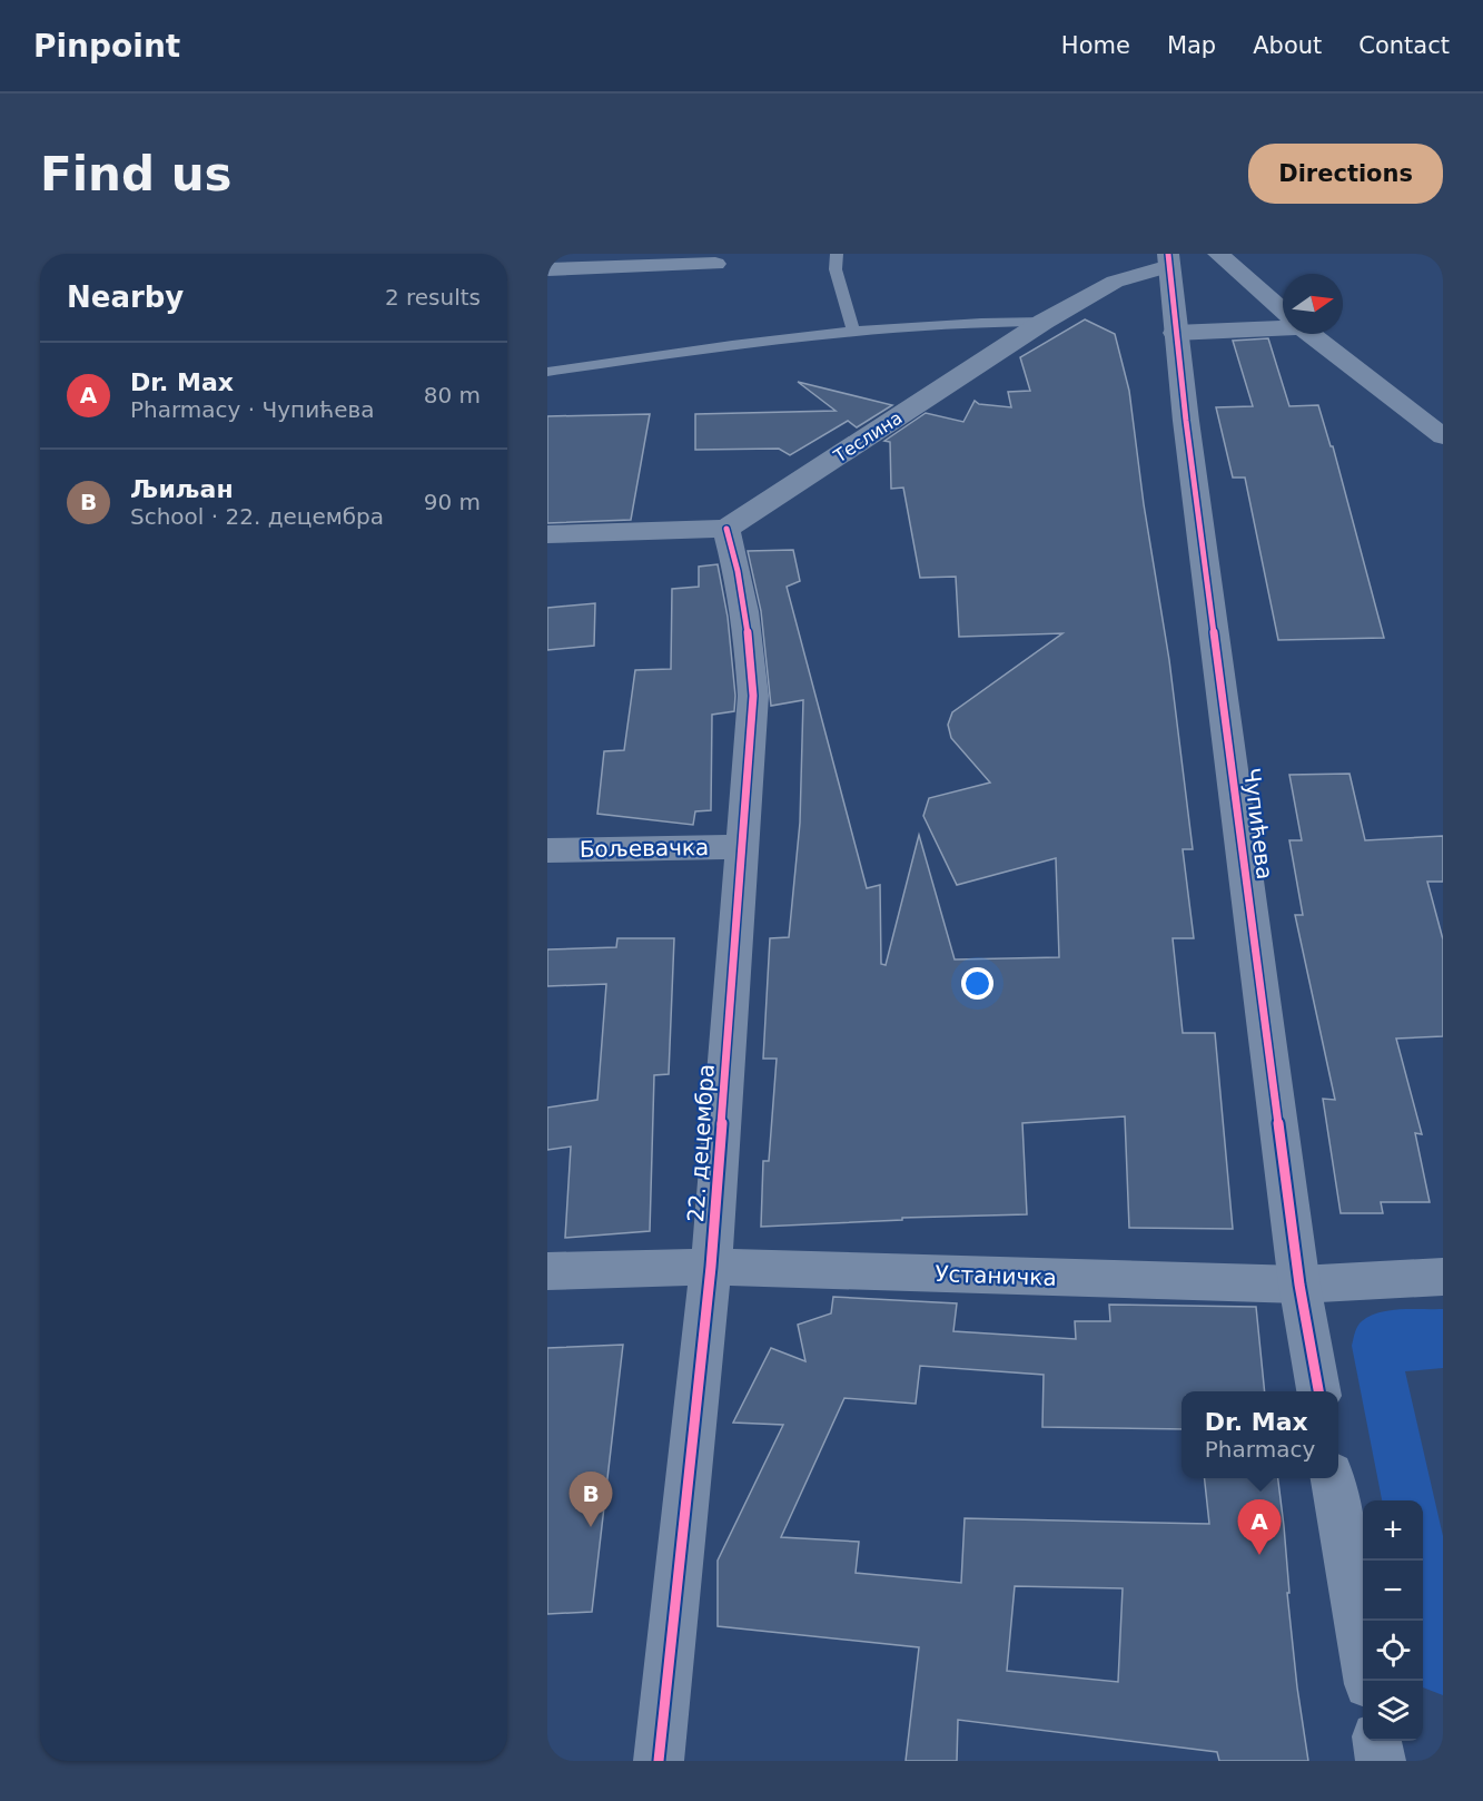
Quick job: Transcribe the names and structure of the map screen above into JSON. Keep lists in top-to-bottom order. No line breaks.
{"streets":{"street":["Теслина","Чупићева","Бољевачка","22. децембра","Устаничка"]},"crossings":[["Теслина","Чупићева"],["Теслина","22. децембра"],["Чупићева","Устаничка"],["Бољевачка","22. децембра"],["22. децембра","Устаничка"]],"north":"right","page":{"header":"Pinpoint","nav":["Home","Map","About","Contact"],"buttons":"Directions","title":"Find us","heading":["Nearby","2 results"],"list":[{"mark":"A","name":"Dr. Max","note":"Pharmacy · Чупићева","value":"80 m"},{"mark":"B","name":"Љиљан","note":"School · 22. децембра","value":"90 m"}],"popup":["Dr. Max","Pharmacy"],"pins":["B","A"],"map_buttons":["+","−"]}}
